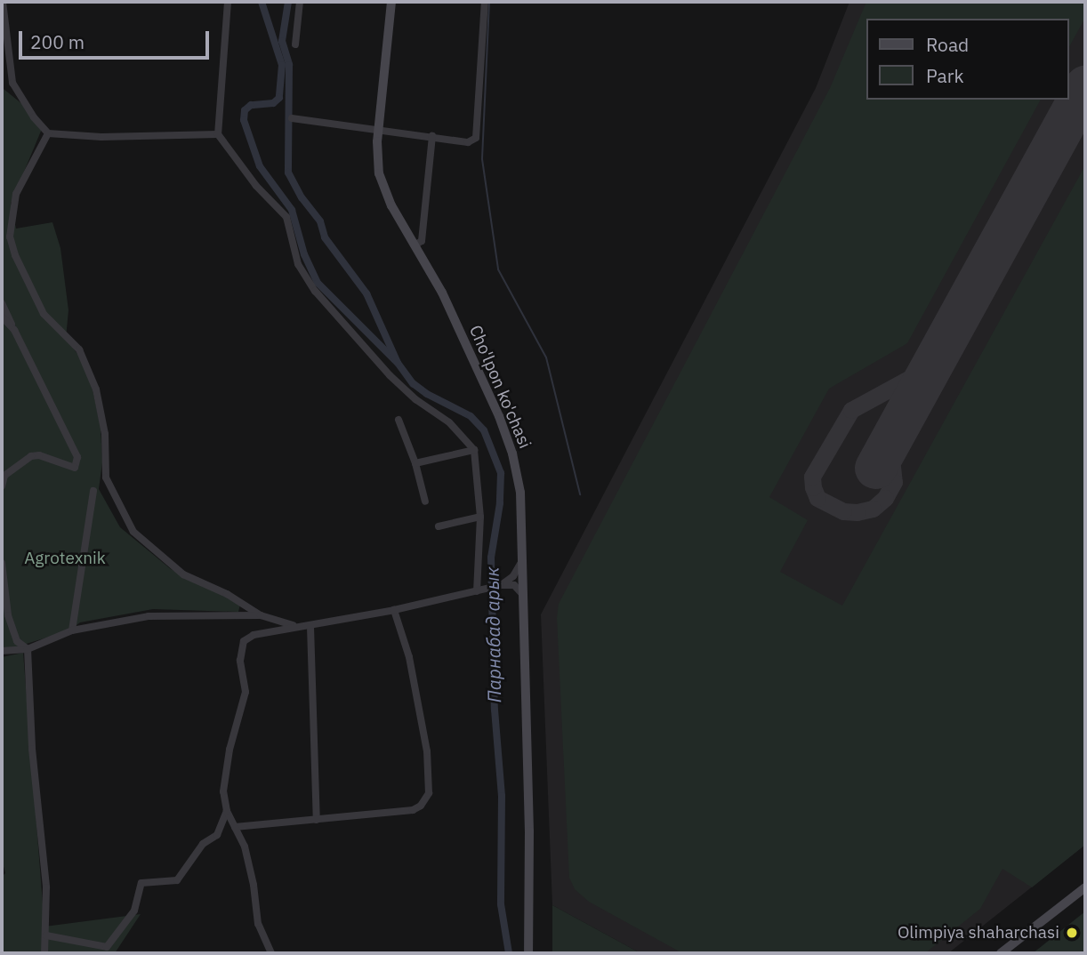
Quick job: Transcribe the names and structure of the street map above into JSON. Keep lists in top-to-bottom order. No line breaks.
{"streets":{"main road":["Cho'lpon ko'chasi"]},"water":["Парнабад арык"],"parks":["Agrotexnik"],"places":["Olimpiya shaharchasi"],"legend":["Road","Park"],"scale_bar":"200 m"}
